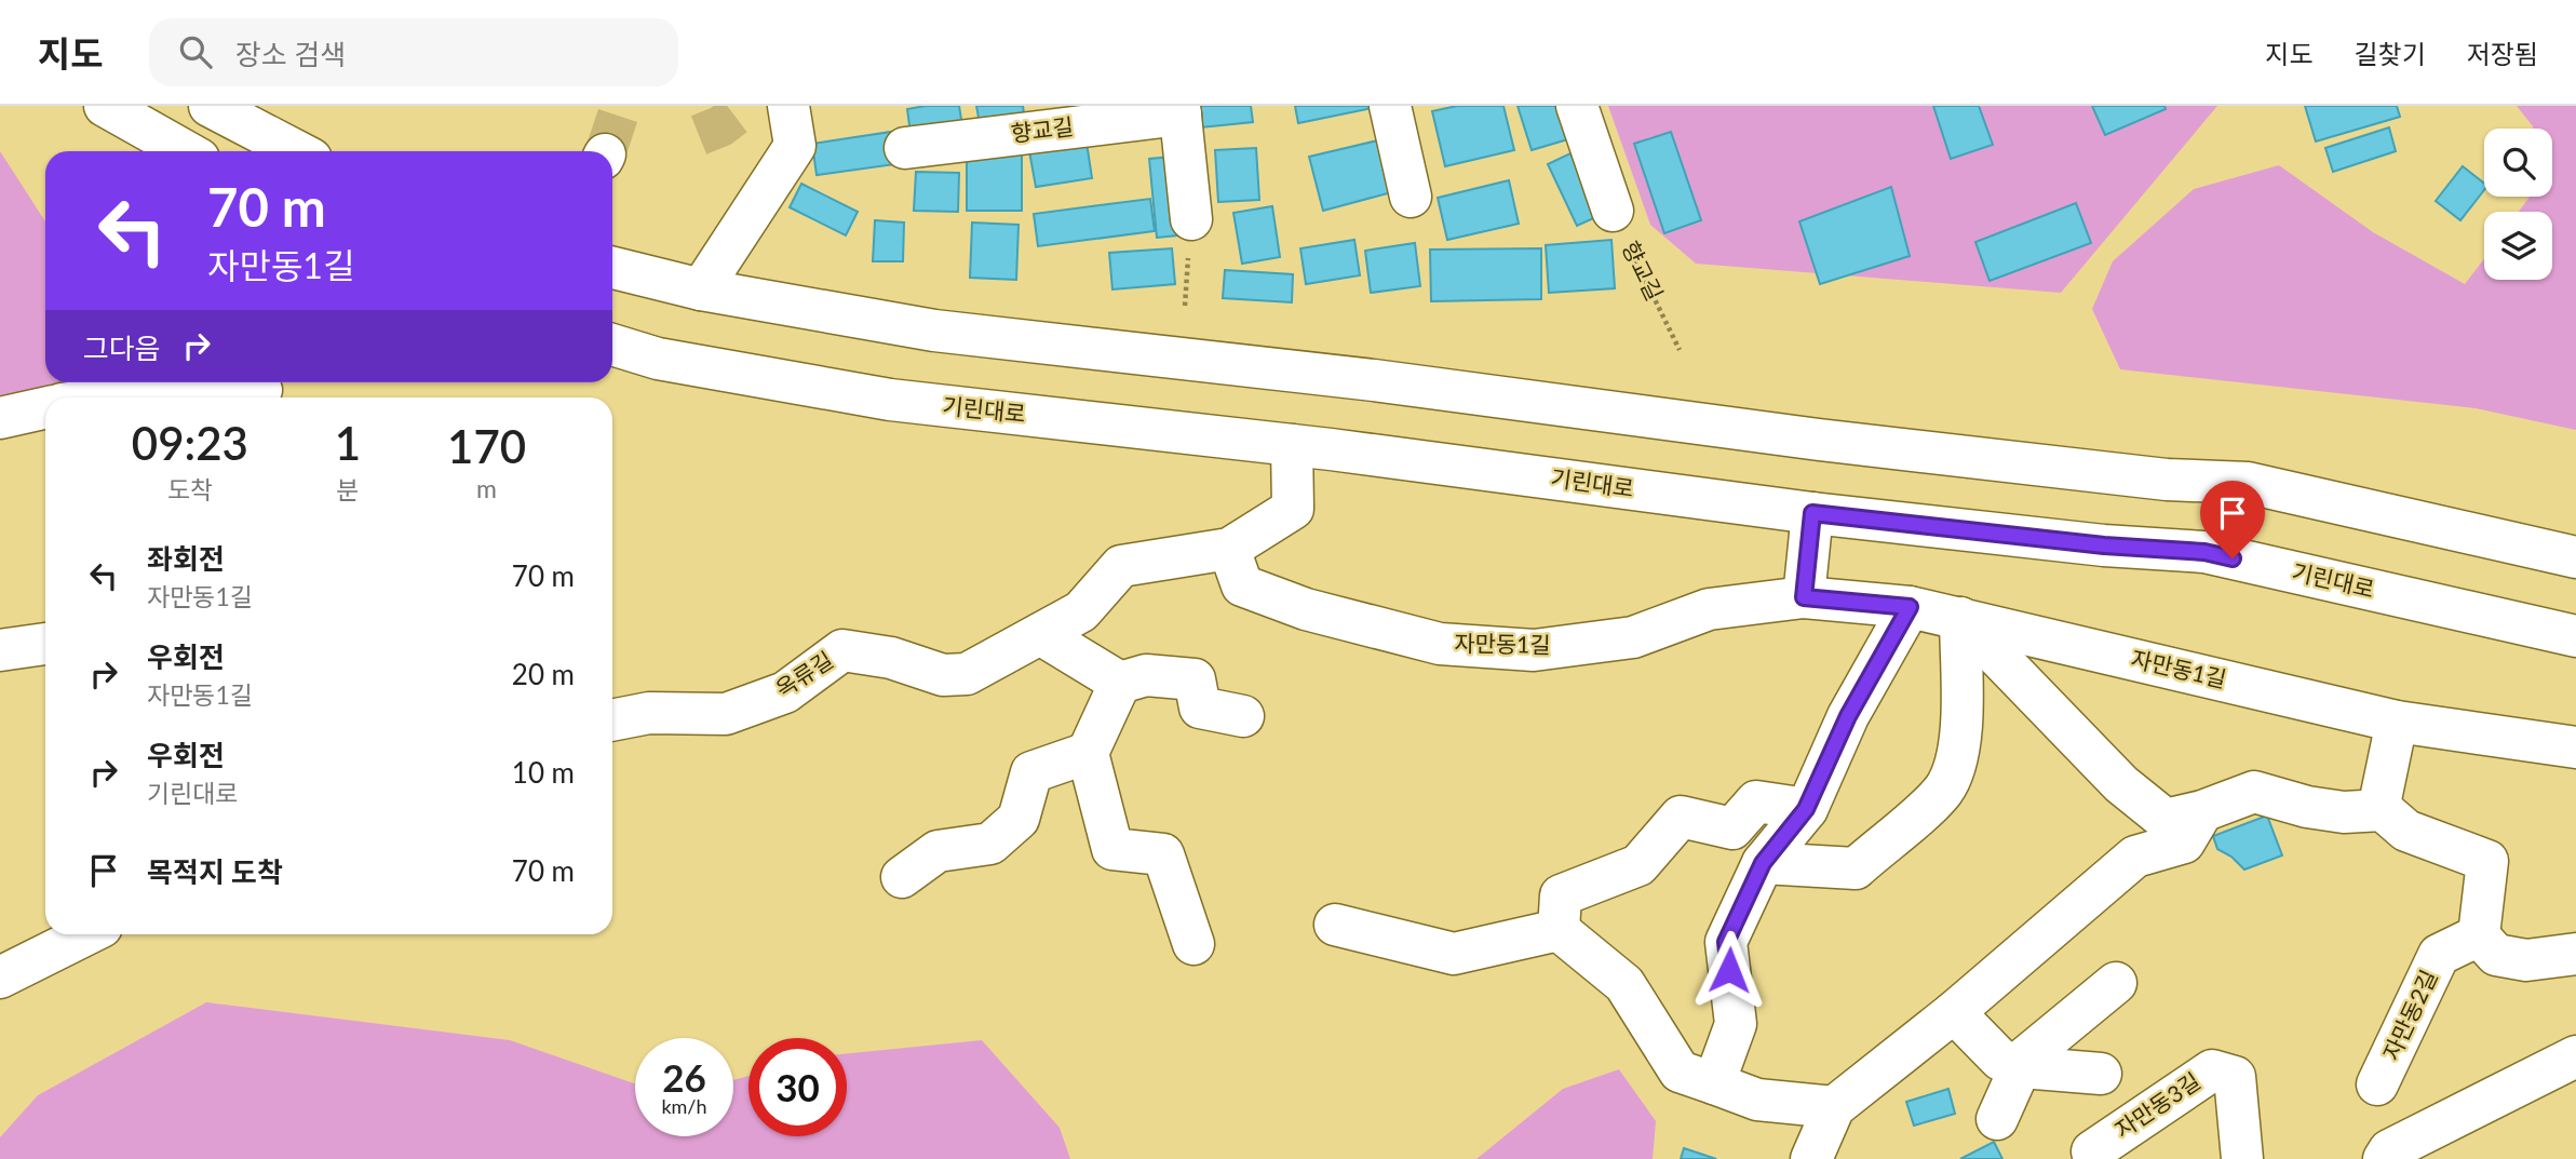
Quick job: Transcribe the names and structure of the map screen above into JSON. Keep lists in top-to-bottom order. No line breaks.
{"streets":{"street":["향교길","기린대로","자만동1길","옥류길","자만동2길","자만동3길"]},"crossings":[["기린대로","옥류길"],["자만동1길","옥류길"]],"page":{"header":"지도","search":"장소 검색","nav":["지도","길찾기","저장됨"],"turn":["70 m","자만동1길"],"then":"그다음","eta":["09:23","도착","1","분","170","m"],"list":[{"name":"좌회전","note":"자만동1길","value":"70 m"},{"name":"우회전","note":"자만동1길","value":"20 m"},{"name":"우회전","note":"기린대로","value":"10 m"},{"name":"목적지 도착","value":"70 m"}],"speed":"26 km/h","limit":"30"}}
